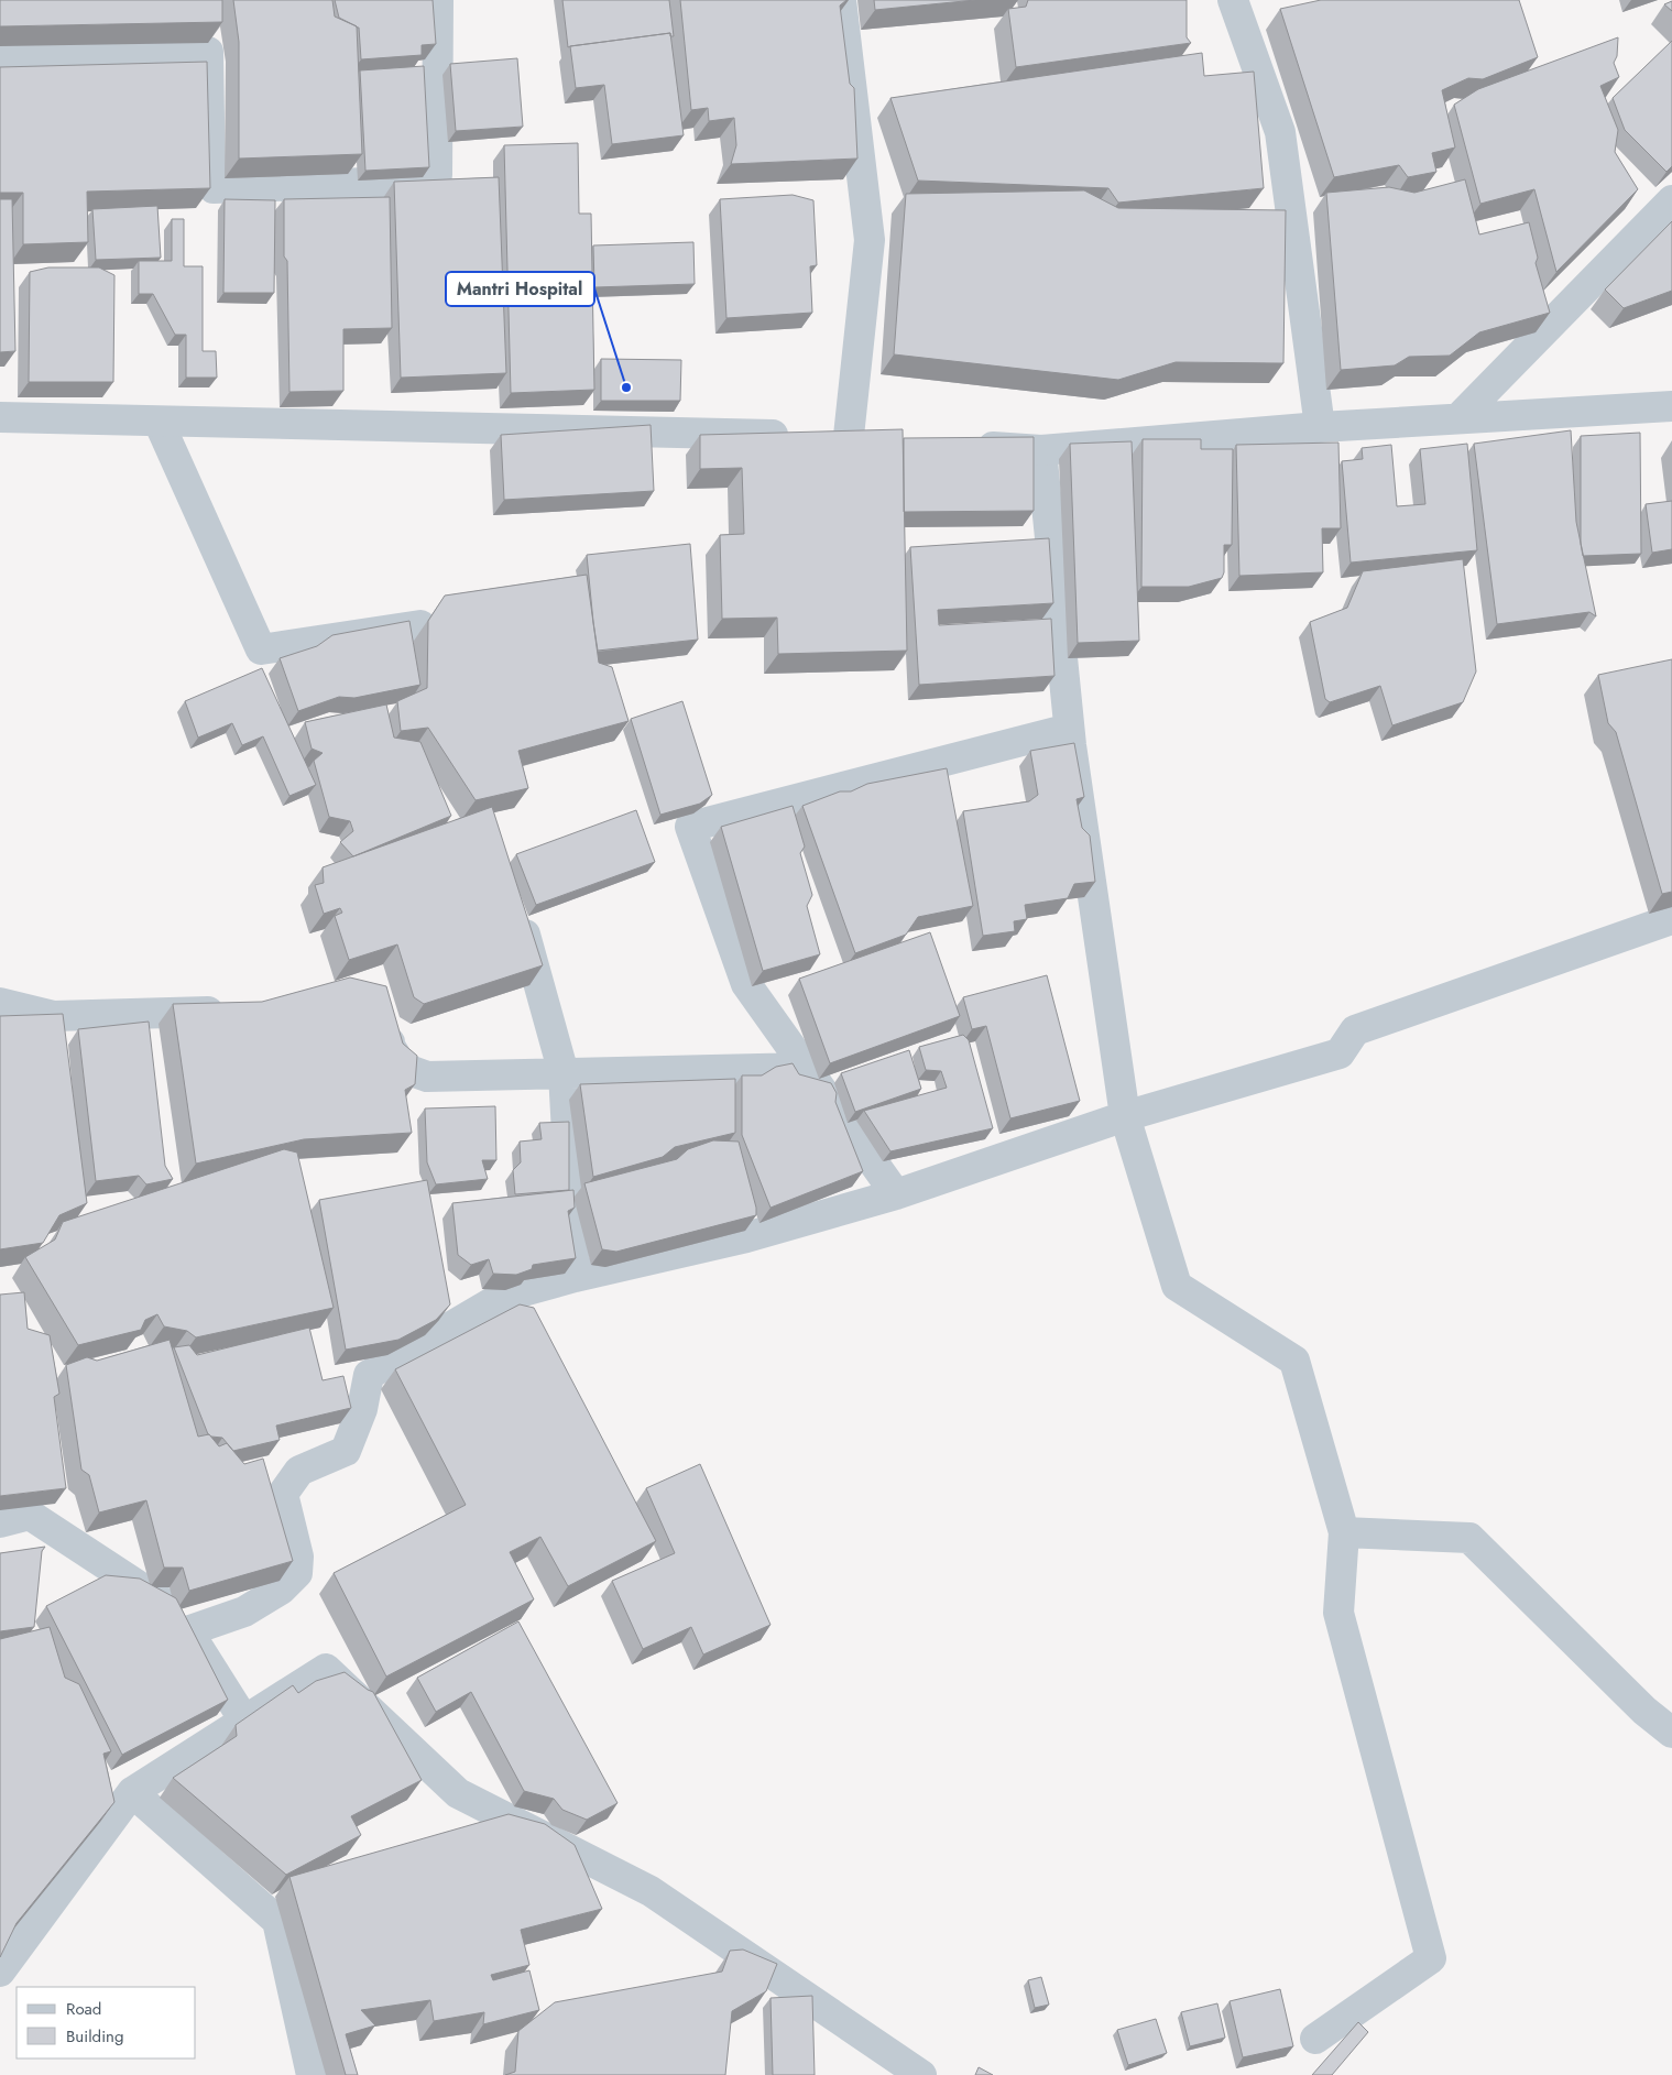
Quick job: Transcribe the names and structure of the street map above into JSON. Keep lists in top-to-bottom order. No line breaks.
{"places":["Mantri Hospital"],"legend":["Road","Building"]}
